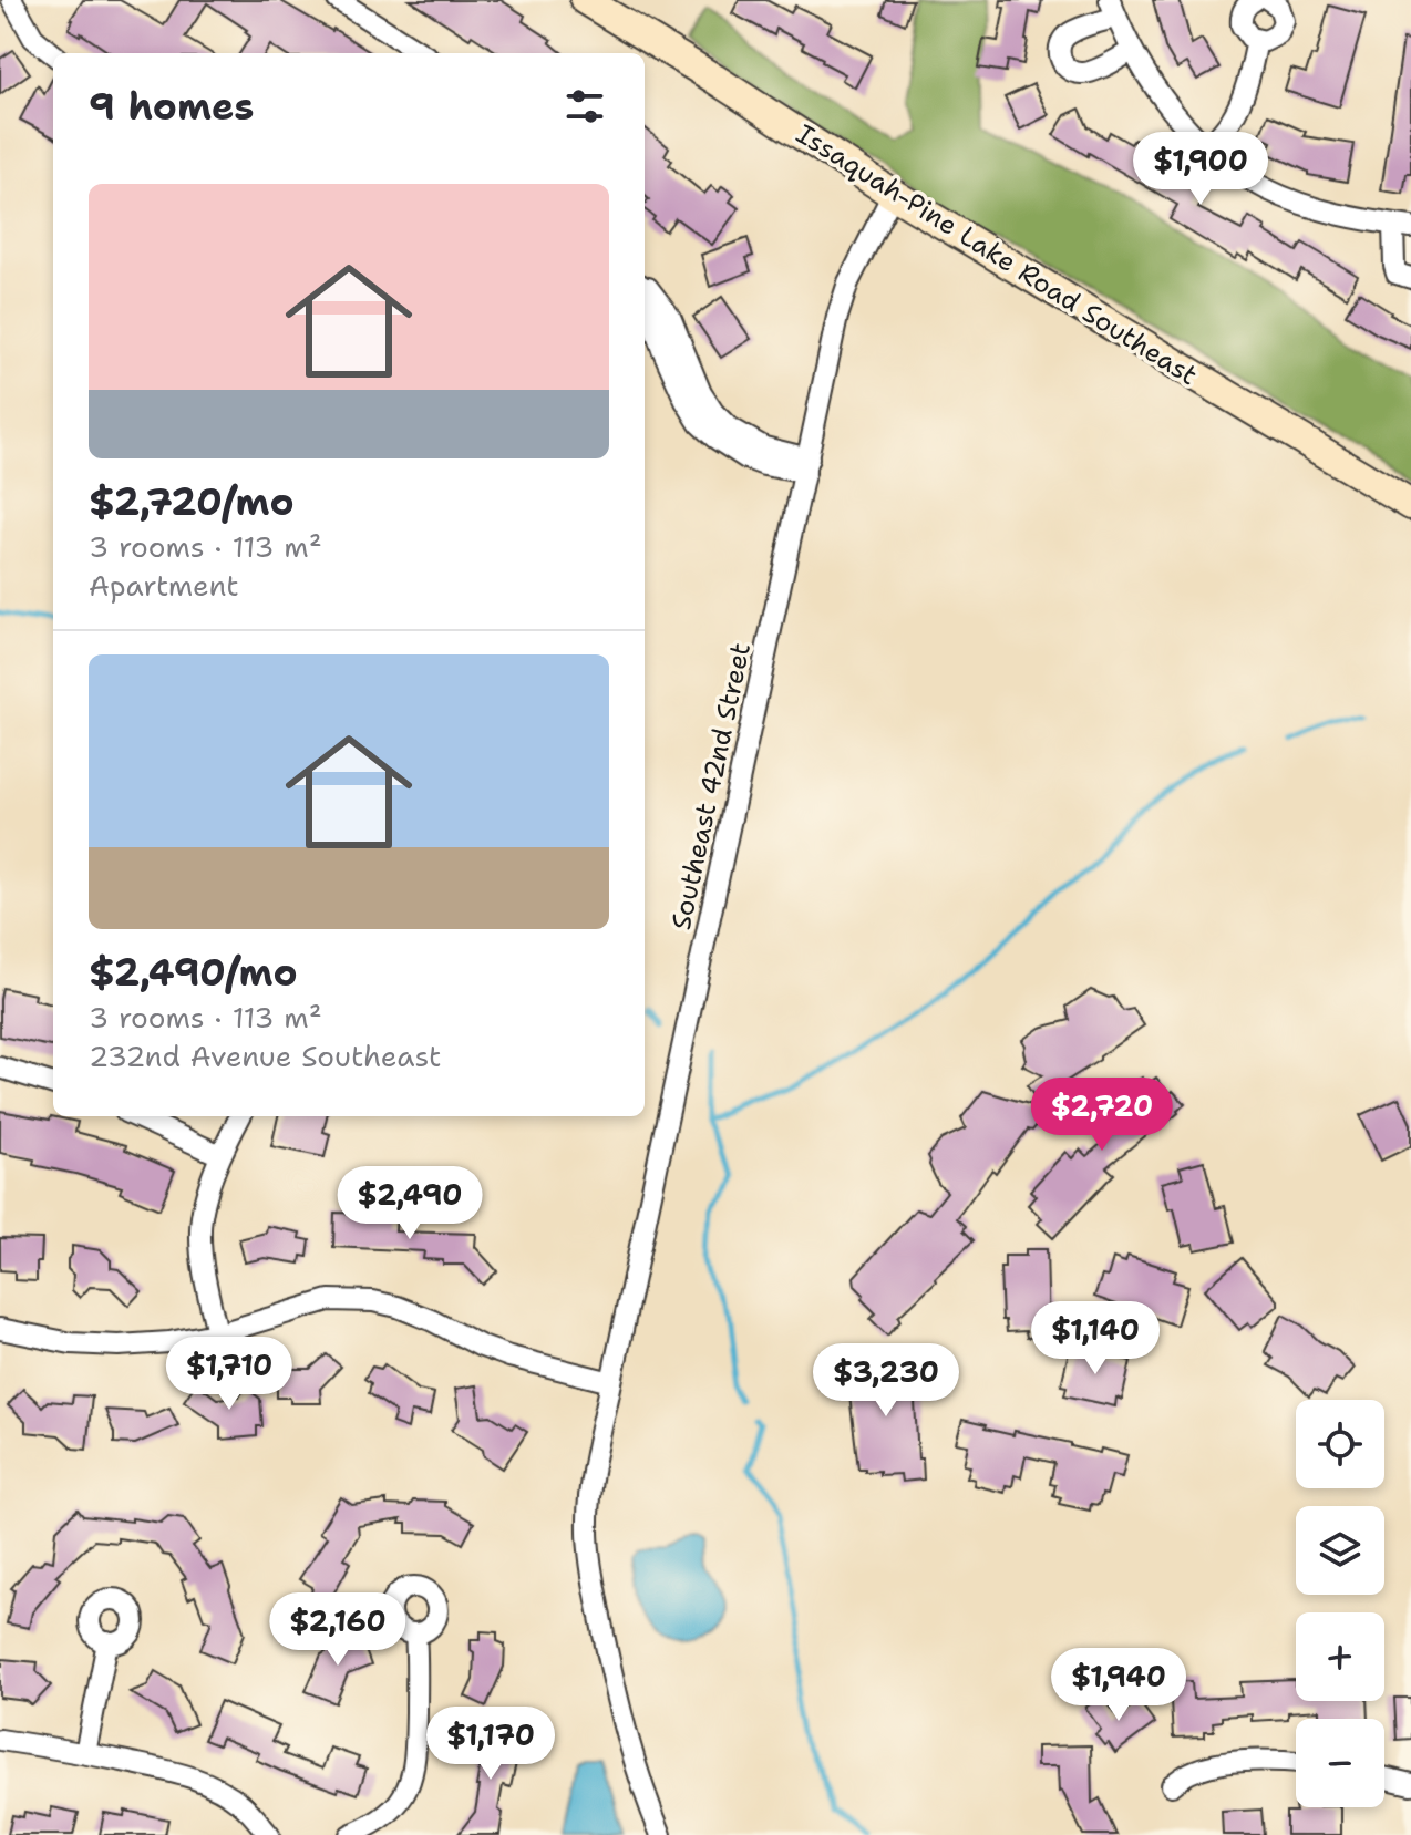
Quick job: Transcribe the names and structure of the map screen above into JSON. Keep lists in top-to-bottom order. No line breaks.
{"streets":{"main road":["Issaquah-Pine Lake Road Southeast"],"street":["Southeast 42nd Street"]},"crossings":[["Issaquah-Pine Lake Road Southeast","Southeast 42nd Street"]],"page":{"heading":"9 homes","price":["$1,900","$2,720","$2,490","$1,140","$1,710","$3,230","$2,160","$1,940","$1,170"],"list":[{"name":"$2,720/mo","note":"3 rooms · 113 m² · Apartment"},{"name":"$2,490/mo","note":"3 rooms · 113 m² · 232nd Avenue Southeast"}],"map_buttons":["+","−"]}}
